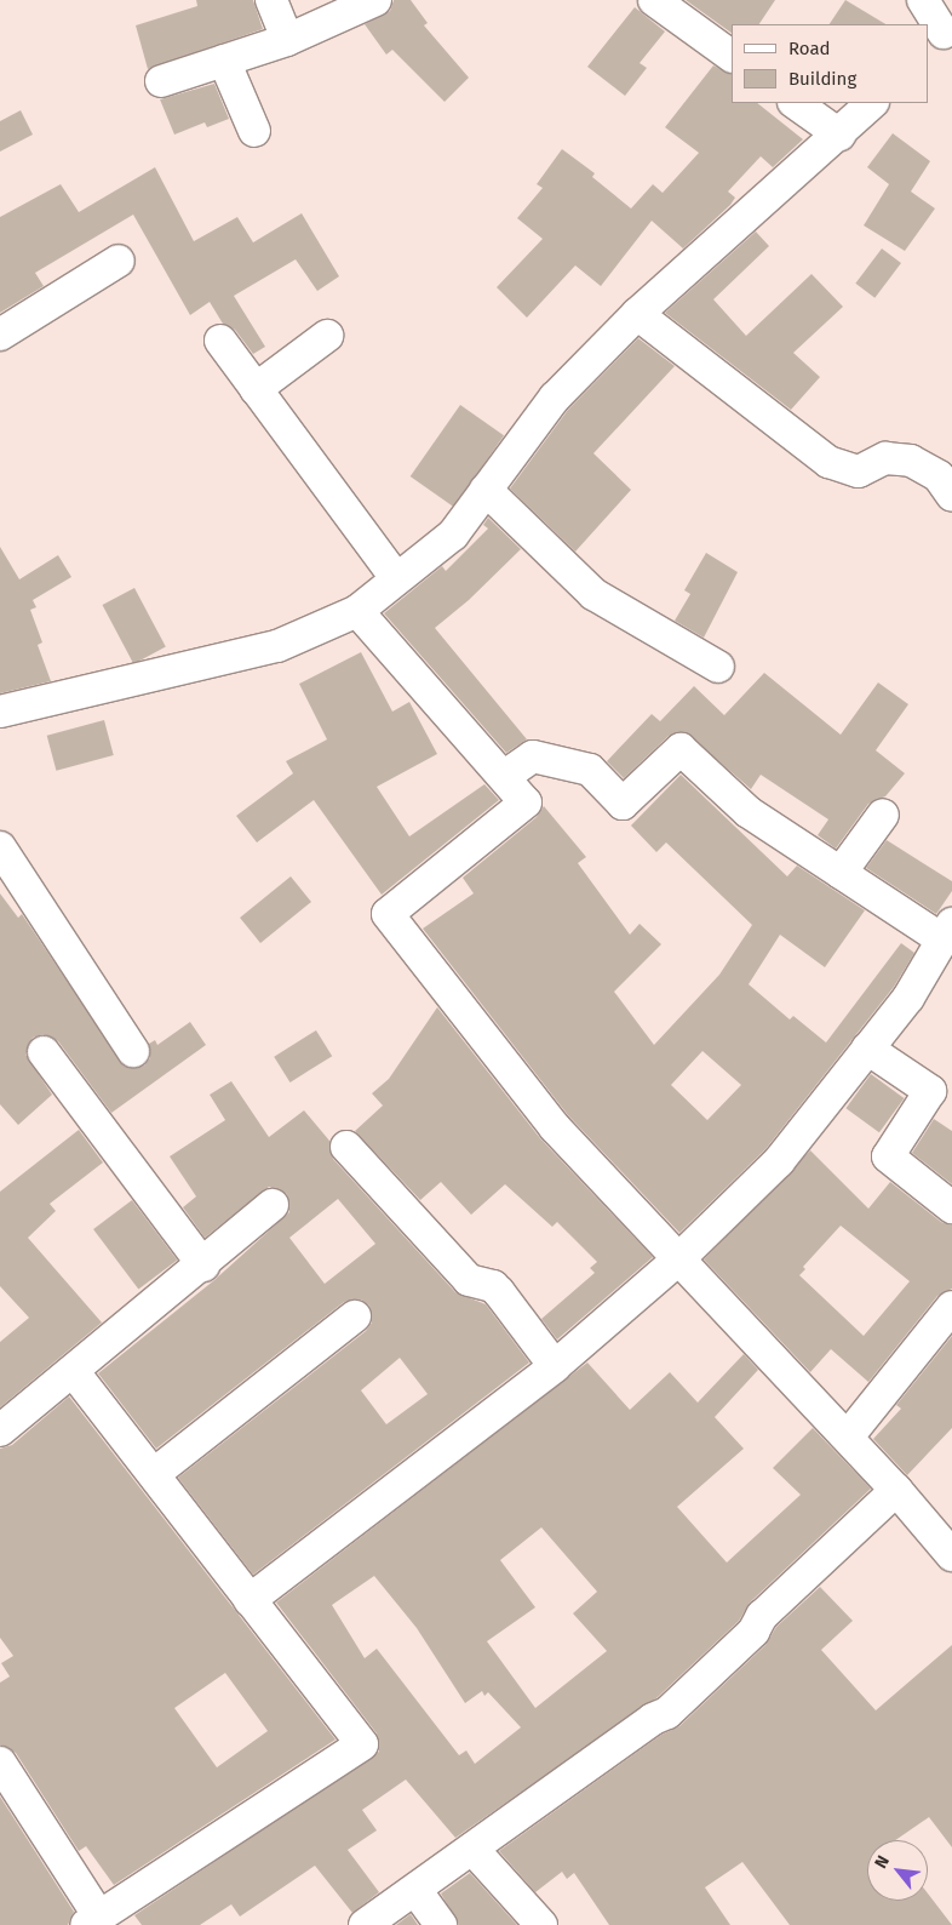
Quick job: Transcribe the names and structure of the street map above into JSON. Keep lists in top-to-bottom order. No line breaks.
{"legend":["Road","Building"],"north":"top left"}
